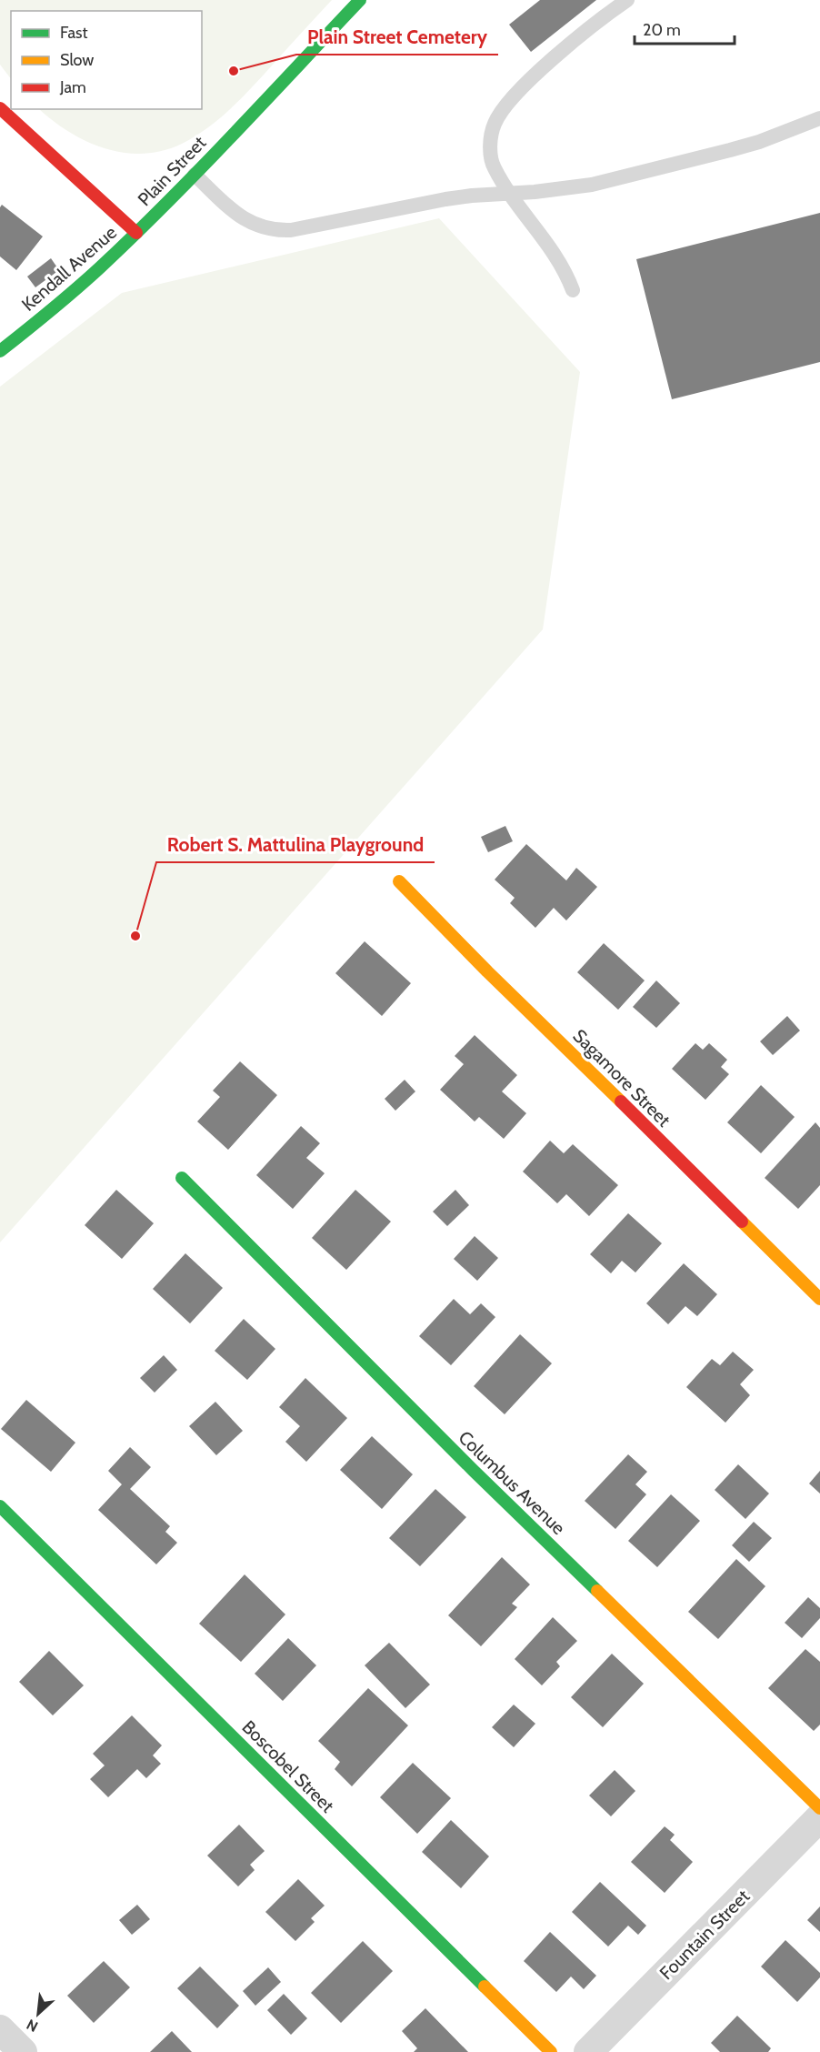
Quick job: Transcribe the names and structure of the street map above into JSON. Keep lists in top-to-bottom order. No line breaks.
{"streets":{"street":["Plain Street","Kendall Avenue","Sagamore Street","Columbus Avenue","Boscobel Street","Fountain Street"]},"crossings":[["Plain Street","Kendall Avenue"]],"places":["Plain Street Cemetery","Robert S. Mattulina Playground"],"legend":["Fast","Slow","Jam"],"scale_bar":"20 m","north":"bottom left"}
